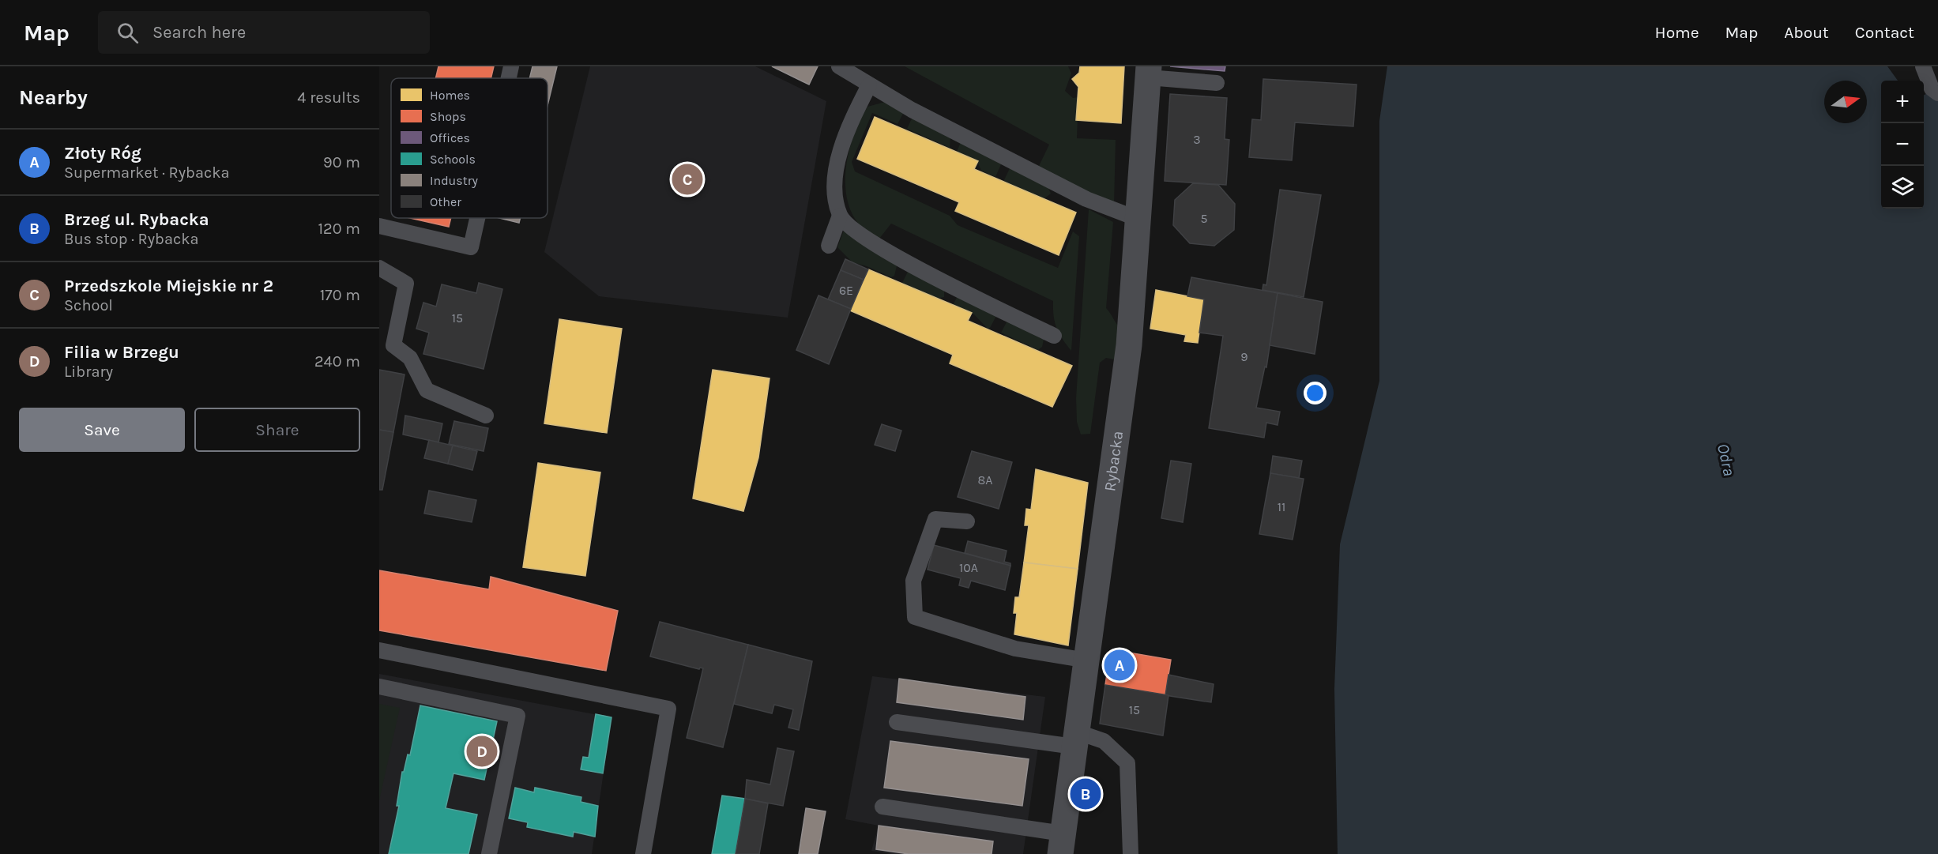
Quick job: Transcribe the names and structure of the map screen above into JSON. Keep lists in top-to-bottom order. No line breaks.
{"streets":{"street":["Rybacka"]},"water":["Odra"],"house_numbers":["3","5","6E","15","9","8A","11","10A","15"],"legend":["Homes","Shops","Offices","Schools","Industry","Other"],"north":"right","page":{"header":"Map","search":"Search here","nav":["Home","Map","About","Contact"],"heading":["Nearby","4 results"],"map_buttons":["+","−"],"list":[{"mark":"A","name":"Złoty Róg","note":"Supermarket · Rybacka","value":"90 m"},{"mark":"B","name":"Brzeg ul. Rybacka","note":"Bus stop · Rybacka","value":"120 m"},{"mark":"C","name":"Przedszkole Miejskie nr 2","note":"School","value":"170 m"},{"mark":"D","name":"Filia w Brzegu","note":"Library","value":"240 m"}],"pins":["C","A","D","B"],"buttons":["Save","Share"]}}
